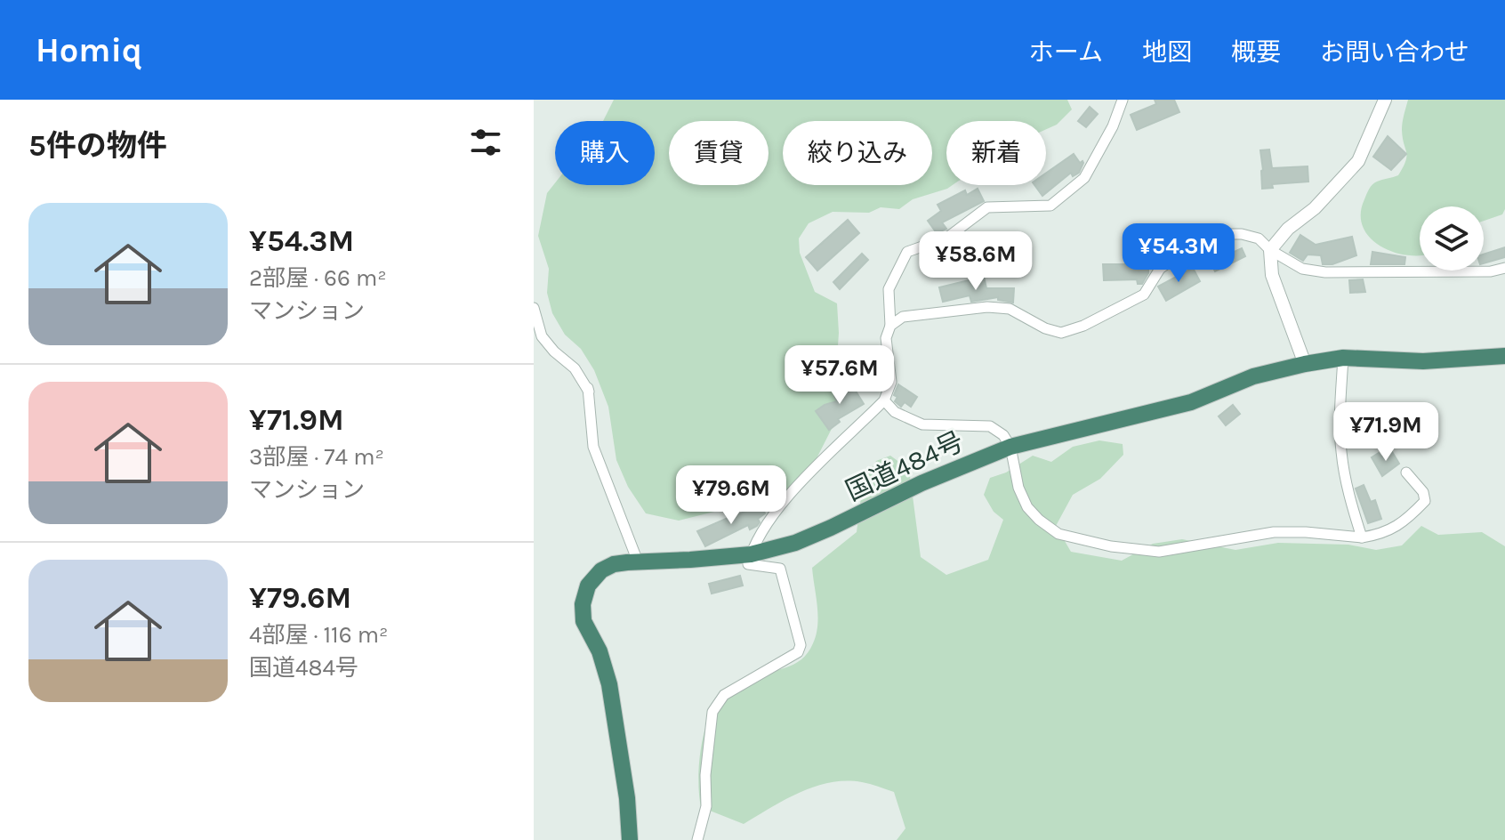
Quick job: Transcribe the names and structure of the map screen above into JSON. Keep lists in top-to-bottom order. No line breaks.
{"streets":{"highway":["国道484号"]},"page":{"header":"Homiq","nav":["ホーム","地図","概要","お問い合わせ"],"heading":"5件の物件","chip":["購入","賃貸","絞り込み","新着"],"list":[{"name":"¥54.3M","note":"2部屋 · 66 m² · マンション"},{"name":"¥71.9M","note":"3部屋 · 74 m² · マンション"},{"name":"¥79.6M","note":"4部屋 · 116 m² · 国道484号"}],"price":["¥54.3M","¥58.6M","¥57.6M","¥71.9M","¥79.6M"]}}
